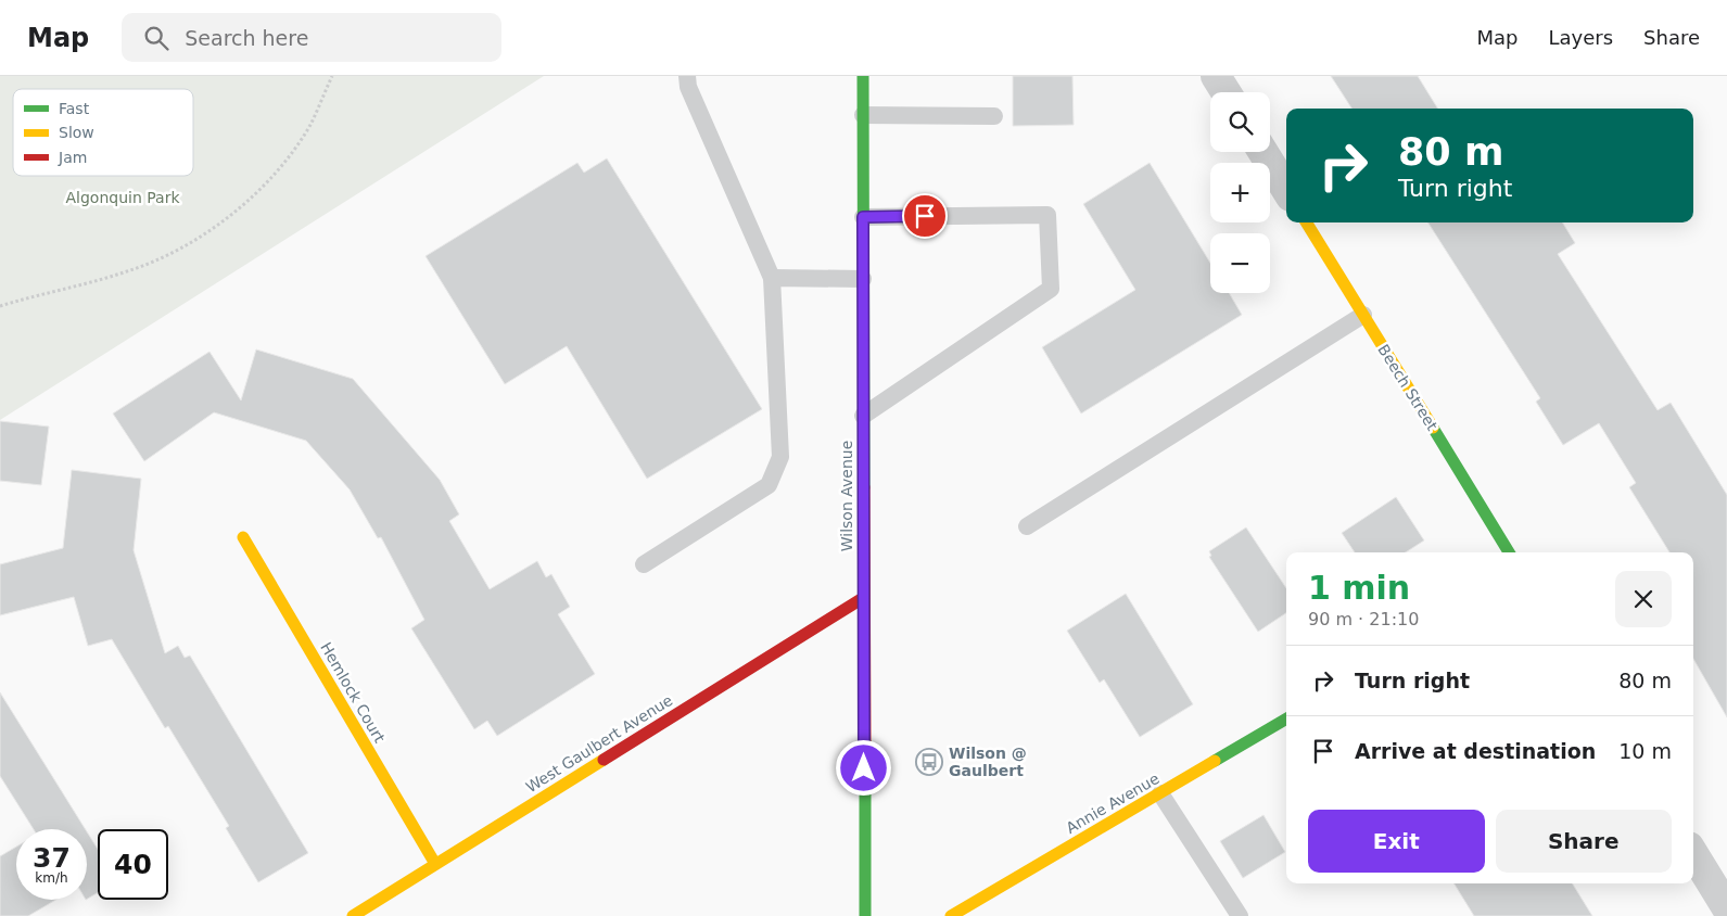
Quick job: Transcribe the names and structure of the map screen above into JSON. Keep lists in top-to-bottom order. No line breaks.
{"streets":{"street":["Beech Street","Wilson Avenue","Hemlock Court","West Gaulbert Avenue","Annie Avenue"]},"crossings":[["Wilson Avenue","West Gaulbert Avenue"],["Hemlock Court","West Gaulbert Avenue"]],"parks":["Algonquin Park"],"places":{"bus stop":["Wilson @ Gaulbert"]},"legend":["Fast","Slow","Jam"],"page":{"header":"Map","search":"Search here","nav":["Map","Layers","Share"],"map_buttons":["+","−"],"turn":["80 m","Turn right"],"heading":["1 min","90 m · 21:10"],"list":[{"name":"Turn right","value":"80 m"},{"name":"Arrive at destination","value":"10 m"}],"buttons":["Exit","Share"],"speed":"37 km/h","limit":"40"}}
